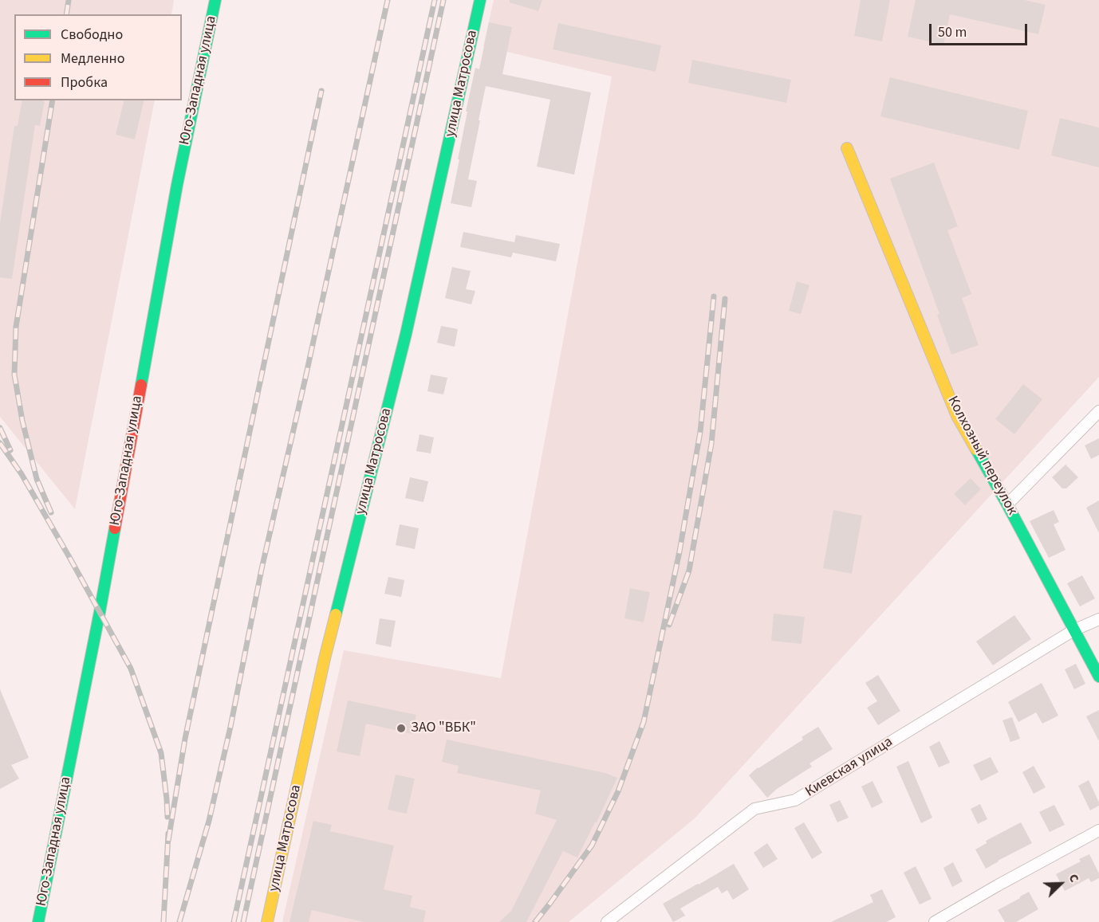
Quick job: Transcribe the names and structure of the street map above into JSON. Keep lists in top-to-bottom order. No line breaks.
{"streets":{"street":["Юго-Западная улица","улица Матросова","Колхозный переулок","Киевская улица"]},"crossings":[["Колхозный переулок","Киевская улица"]],"places":["ЗАО \"ВБК\""],"legend":["Свободно","Медленно","Пробка"],"scale_bar":"50 m","north":"top right"}
